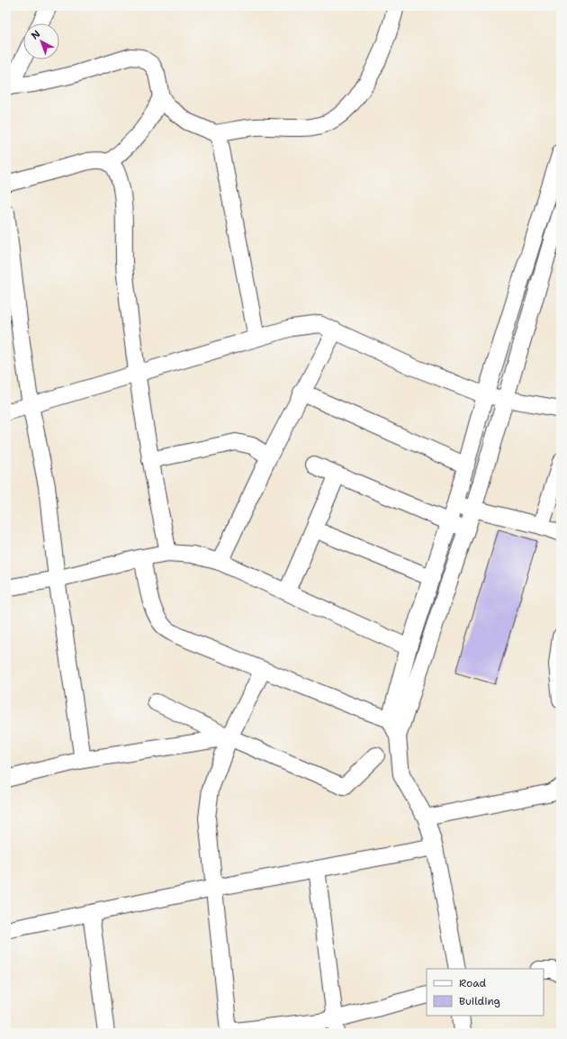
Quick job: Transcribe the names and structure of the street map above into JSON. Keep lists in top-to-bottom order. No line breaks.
{"legend":["Road","Building"],"north":"top left"}
